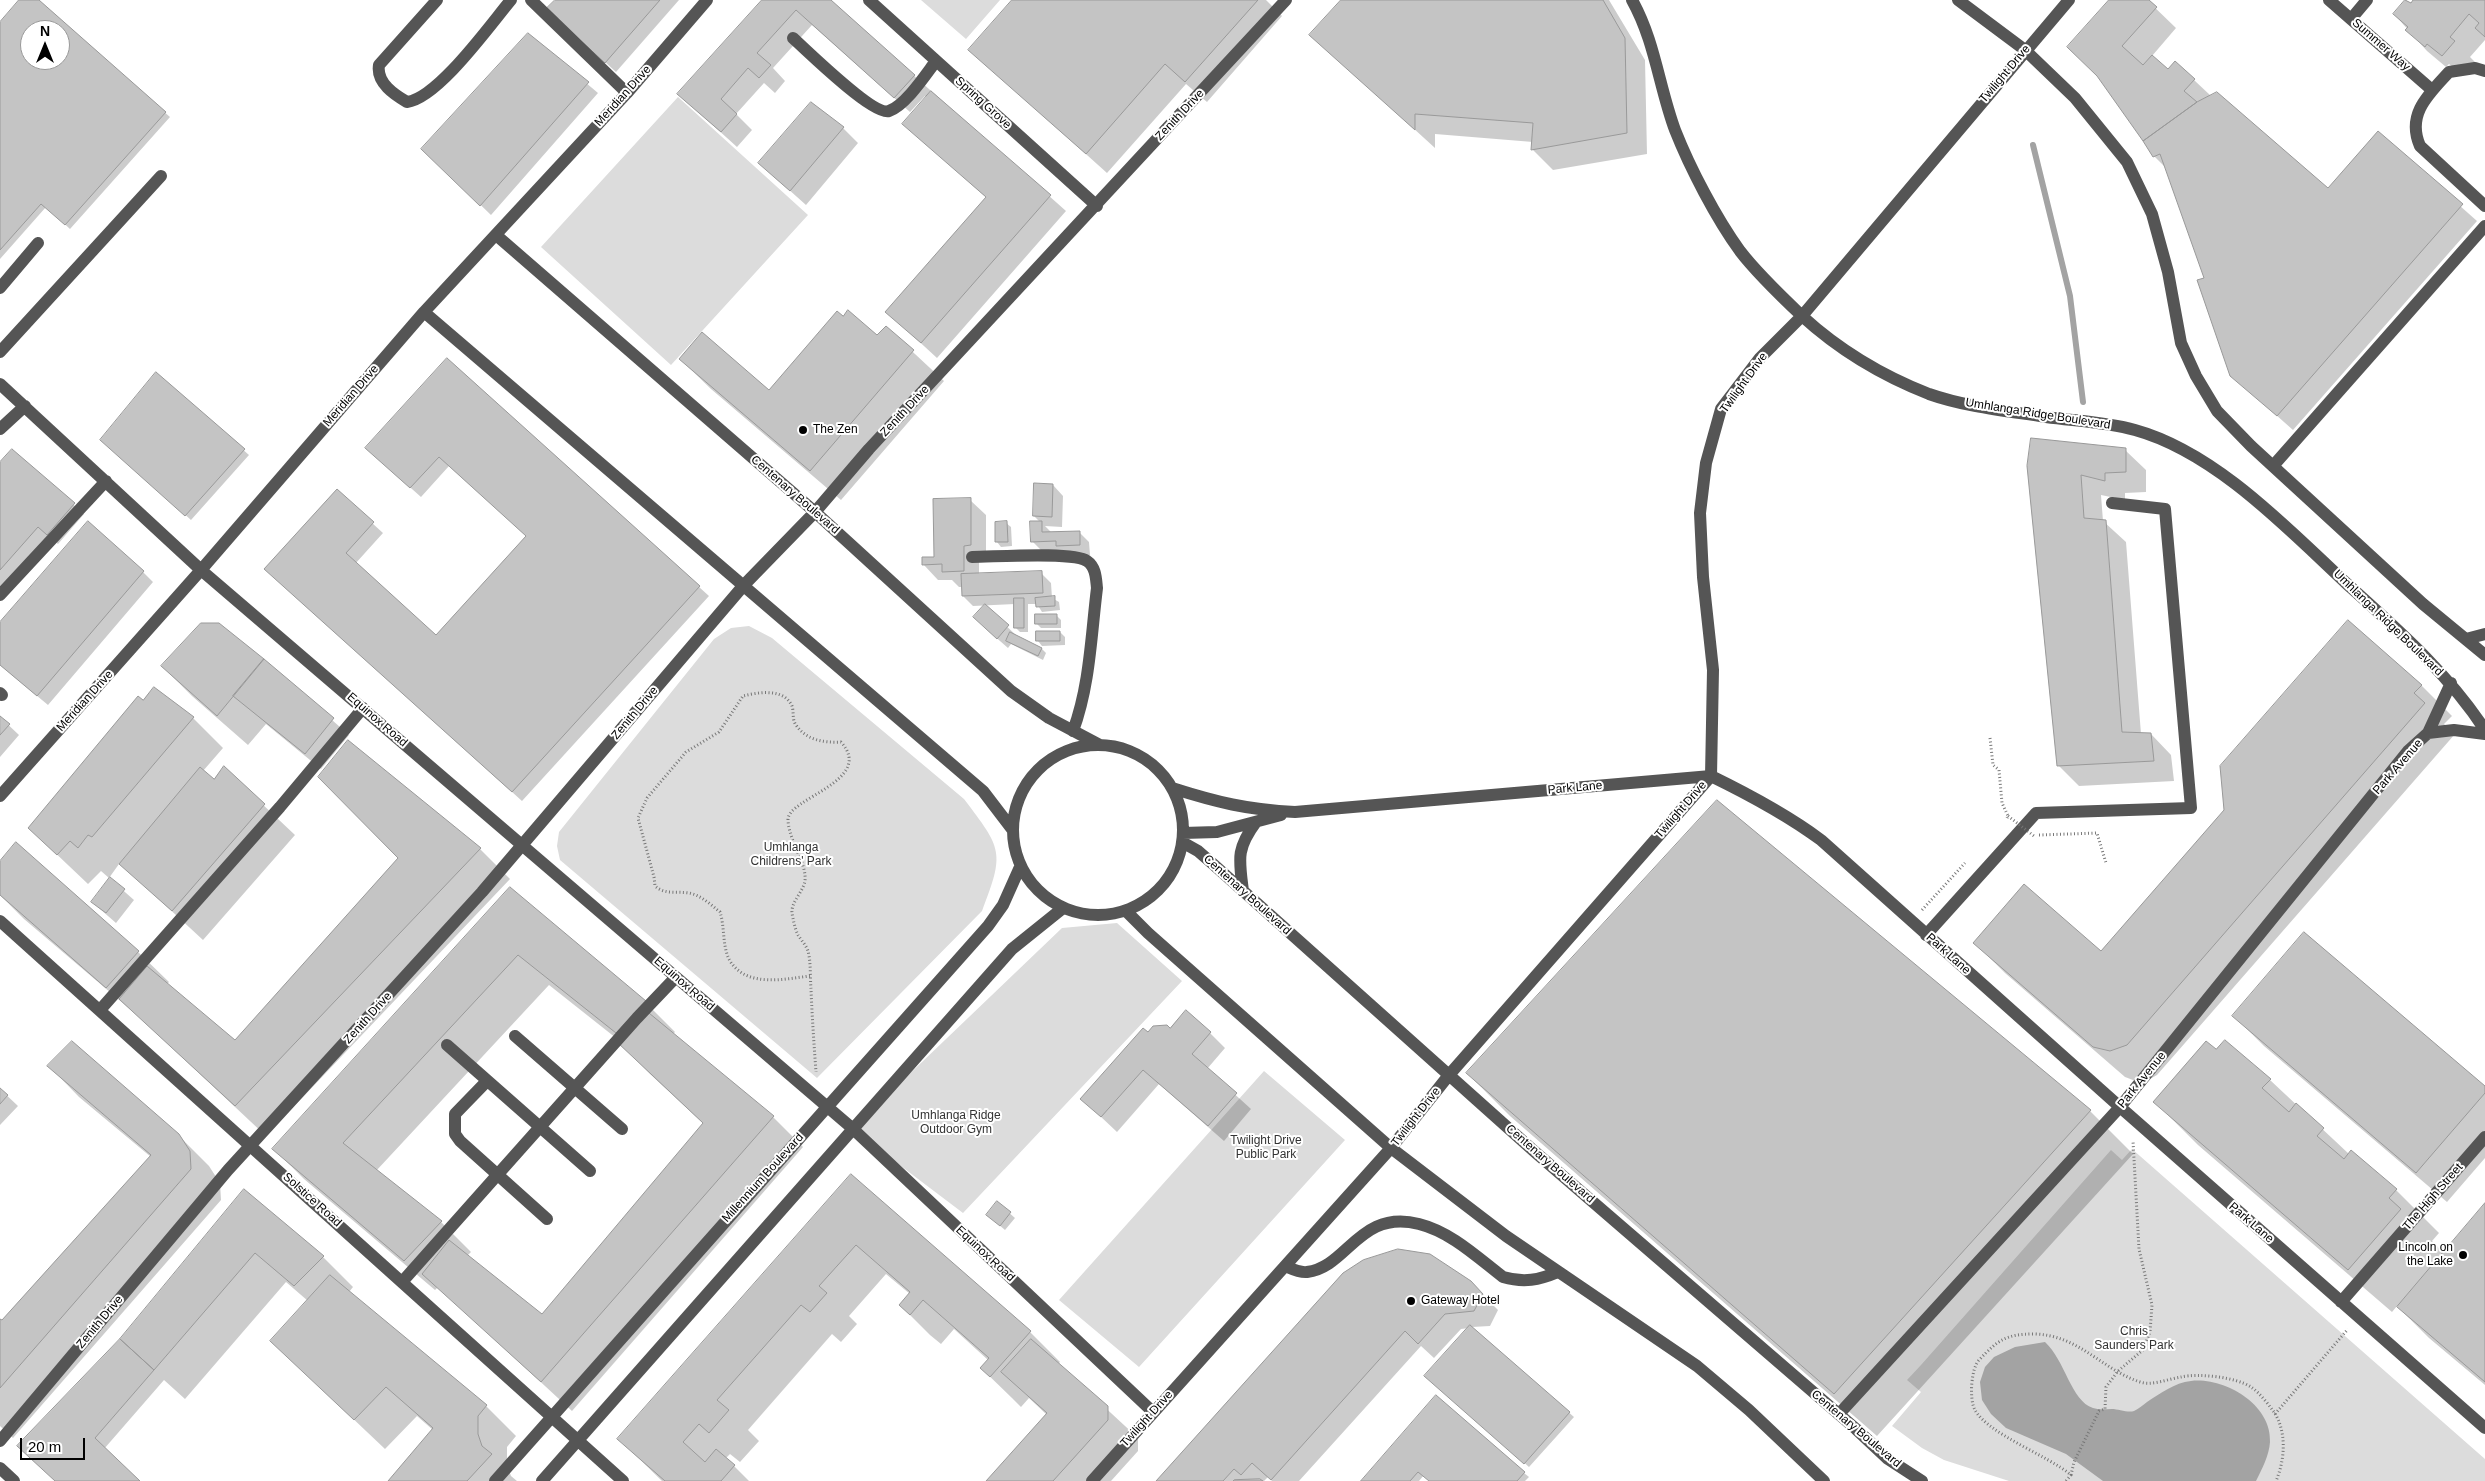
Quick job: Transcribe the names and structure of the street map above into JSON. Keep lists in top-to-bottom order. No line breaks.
{"streets":{"street":["Summer Way","Twilight Drive","Meridian Drive","Spring Grove","Zenith Drive","Umhlanga Ridge Boulevard","Centenary Boulevard","Equinox Road","Park Avenue","Park Lane","Millennium Boulevard","The High Street","Solstice Road"]},"crossings":[["Twilight Drive","Umhlanga Ridge Boulevard"],["Twilight Drive","Centenary Boulevard"],["Twilight Drive","Equinox Road"],["Twilight Drive","Park Lane"],["Meridian Drive","Centenary Boulevard"],["Meridian Drive","Equinox Road"],["Spring Grove","Zenith Drive"],["Zenith Drive","Centenary Boulevard"],["Zenith Drive","Equinox Road"],["Zenith Drive","Solstice Road"],["Umhlanga Ridge Boulevard","Park Avenue"],["Centenary Boulevard","Park Avenue"],["Centenary Boulevard","Park Lane"],["Centenary Boulevard","Millennium Boulevard"],["Equinox Road","Millennium Boulevard"],["Park Avenue","Park Lane"],["Park Lane","Millennium Boulevard"],["Park Lane","The High Street"],["Millennium Boulevard","Solstice Road"]],"parks":["Umhlanga Childrens' Park","Umhlanga Ridge Outdoor Gym","Twilight Drive Public Park","Chris Saunders Park"],"places":["The Zen","Lincoln on the Lake","Gateway Hotel"],"scale_bar":"20 m","north":"top"}
